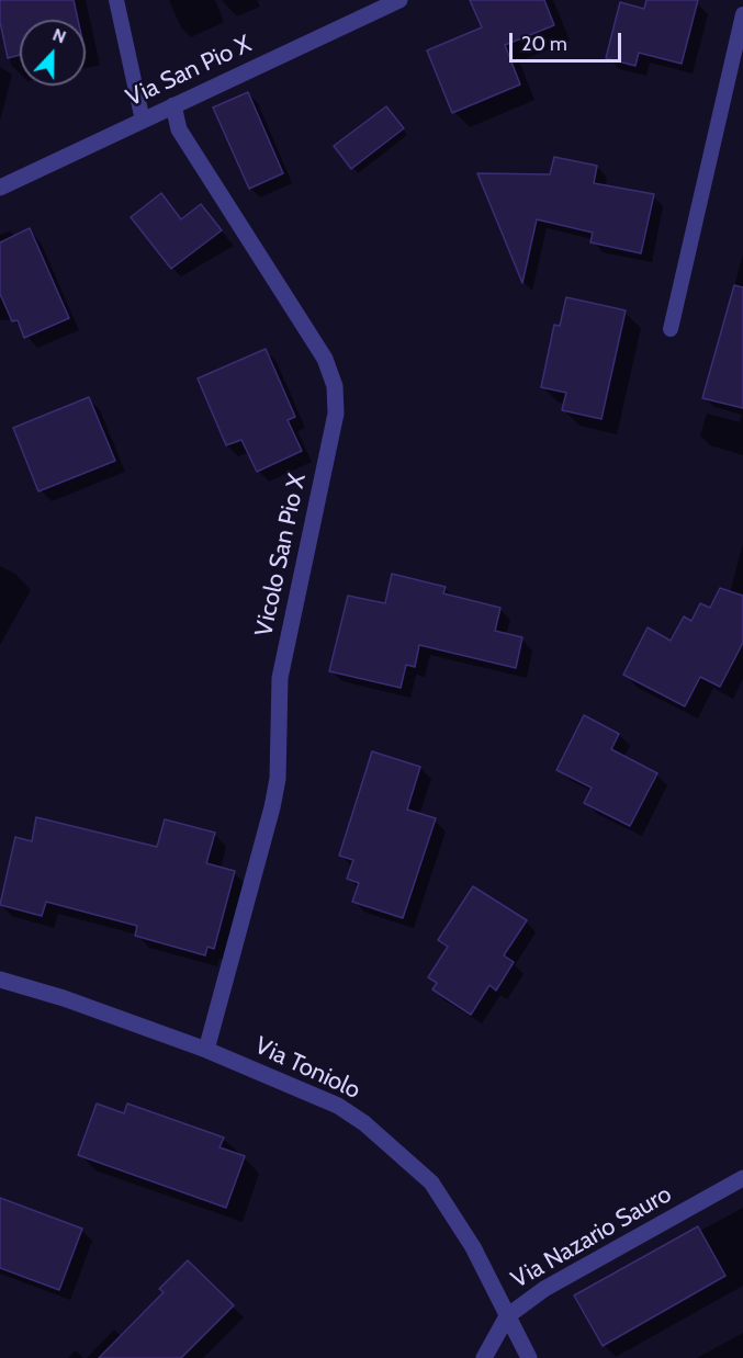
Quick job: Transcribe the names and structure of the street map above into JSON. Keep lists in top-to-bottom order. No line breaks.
{"streets":{"street":["Via San Pio X","Vicolo San Pio X","Via Toniolo","Via Nazario Sauro"]},"crossings":[["Via San Pio X","Vicolo San Pio X"],["Vicolo San Pio X","Via Toniolo"],["Via Toniolo","Via Nazario Sauro"]],"scale_bar":"20 m","north":"top"}
